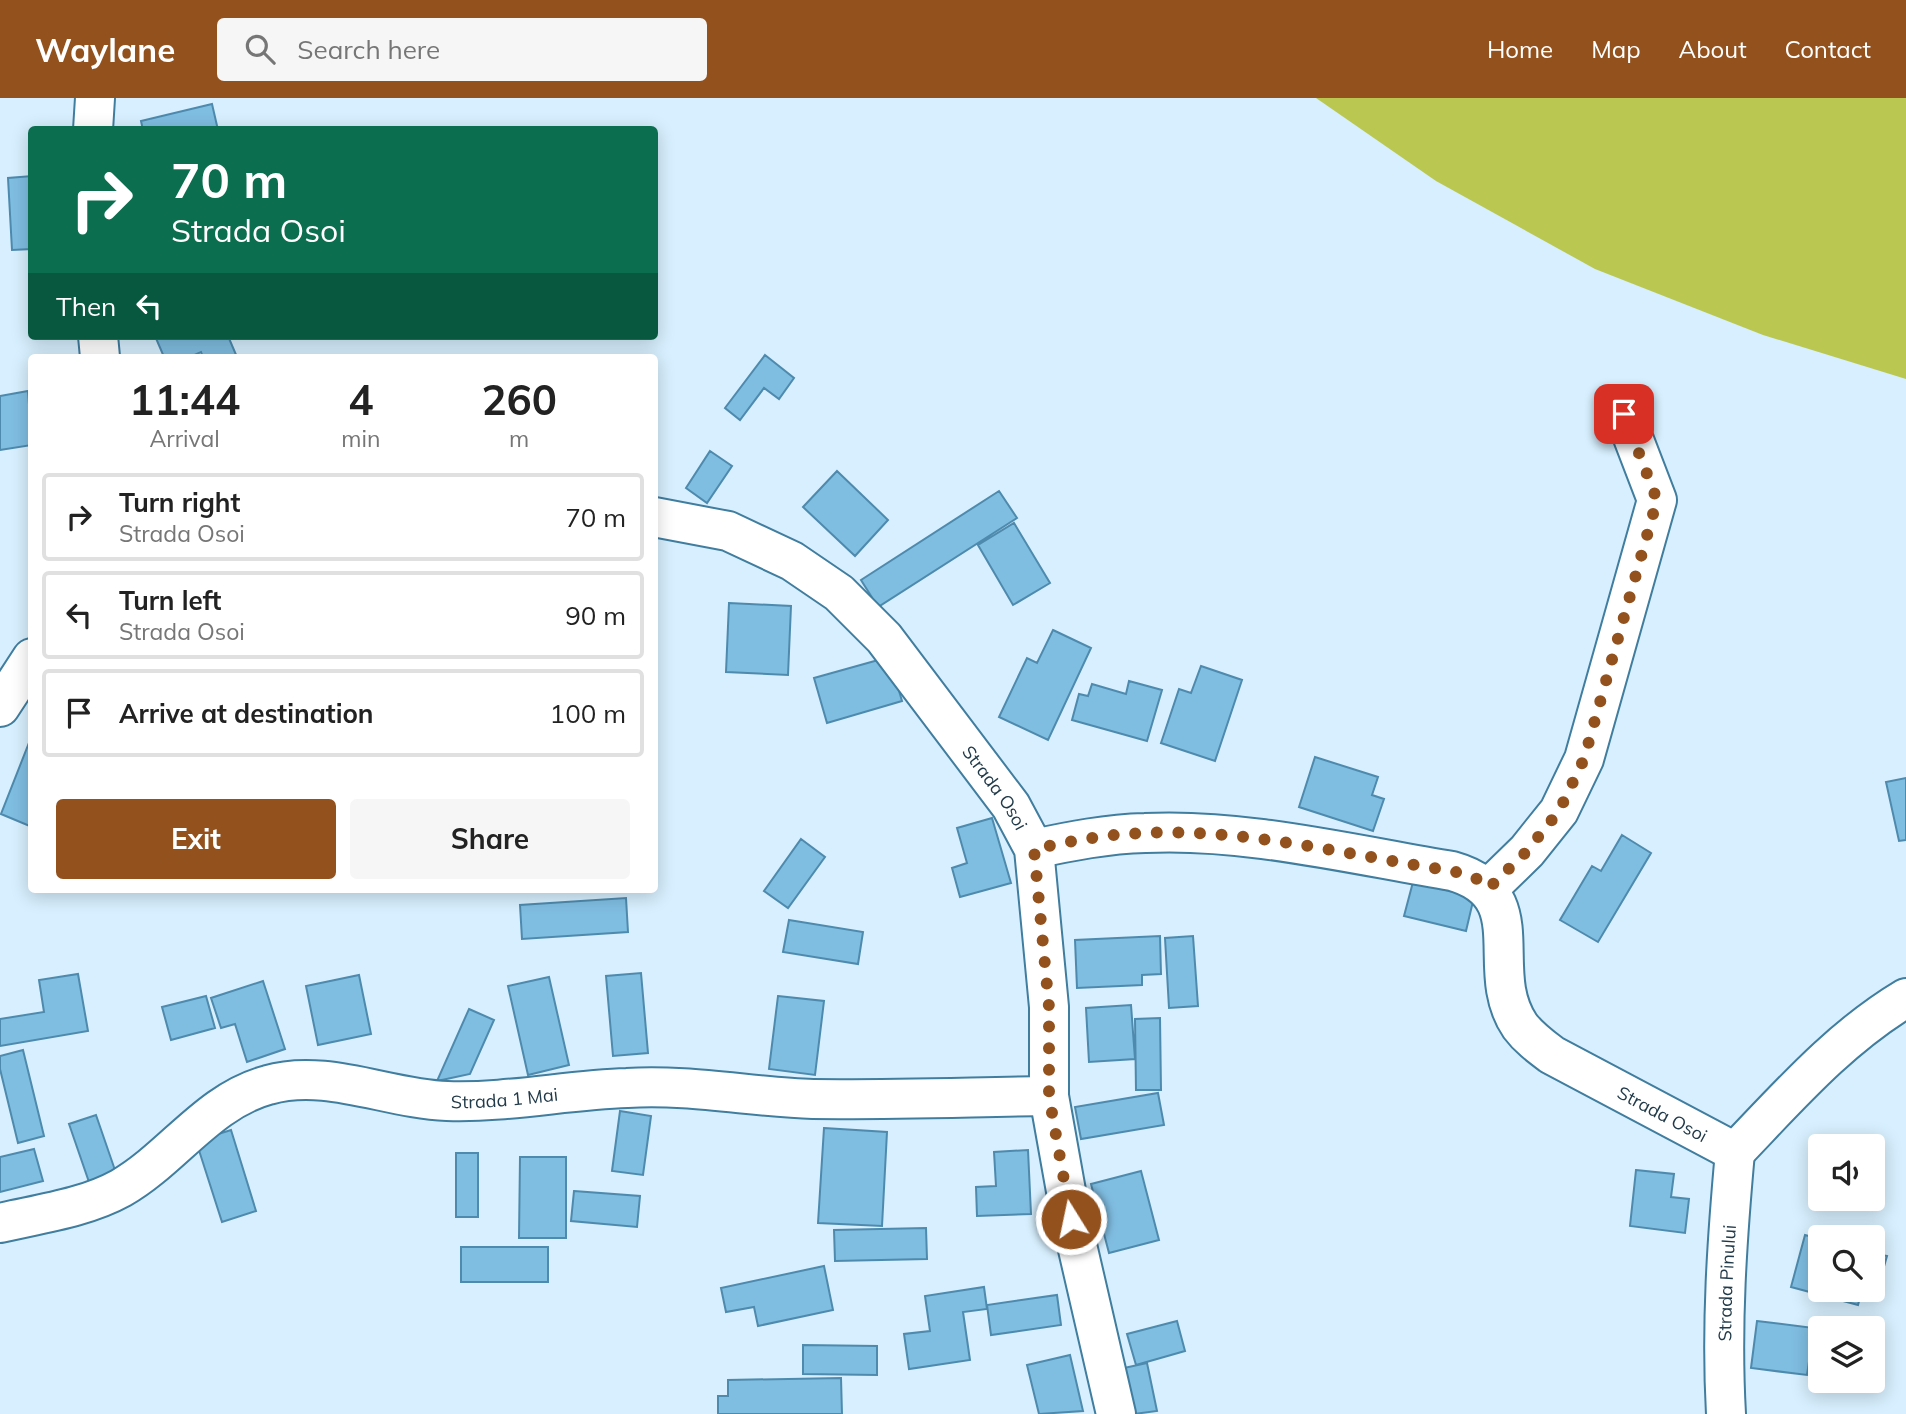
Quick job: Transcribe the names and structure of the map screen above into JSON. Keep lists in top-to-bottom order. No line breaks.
{"streets":{"street":["Strada Osoi","Strada 1 Mai","Strada Pinului"]},"crossings":[["Strada Osoi","Strada Pinului"]],"page":{"header":"Waylane","search":"Search here","nav":["Home","Map","About","Contact"],"turn":["70 m","Strada Osoi"],"then":"Then","eta":["11:44","Arrival","4","min","260","m"],"list":[{"name":"Turn right","note":"Strada Osoi","value":"70 m"},{"name":"Turn left","note":"Strada Osoi","value":"90 m"},{"name":"Arrive at destination","value":"100 m"}],"buttons":["Exit","Share"]}}
